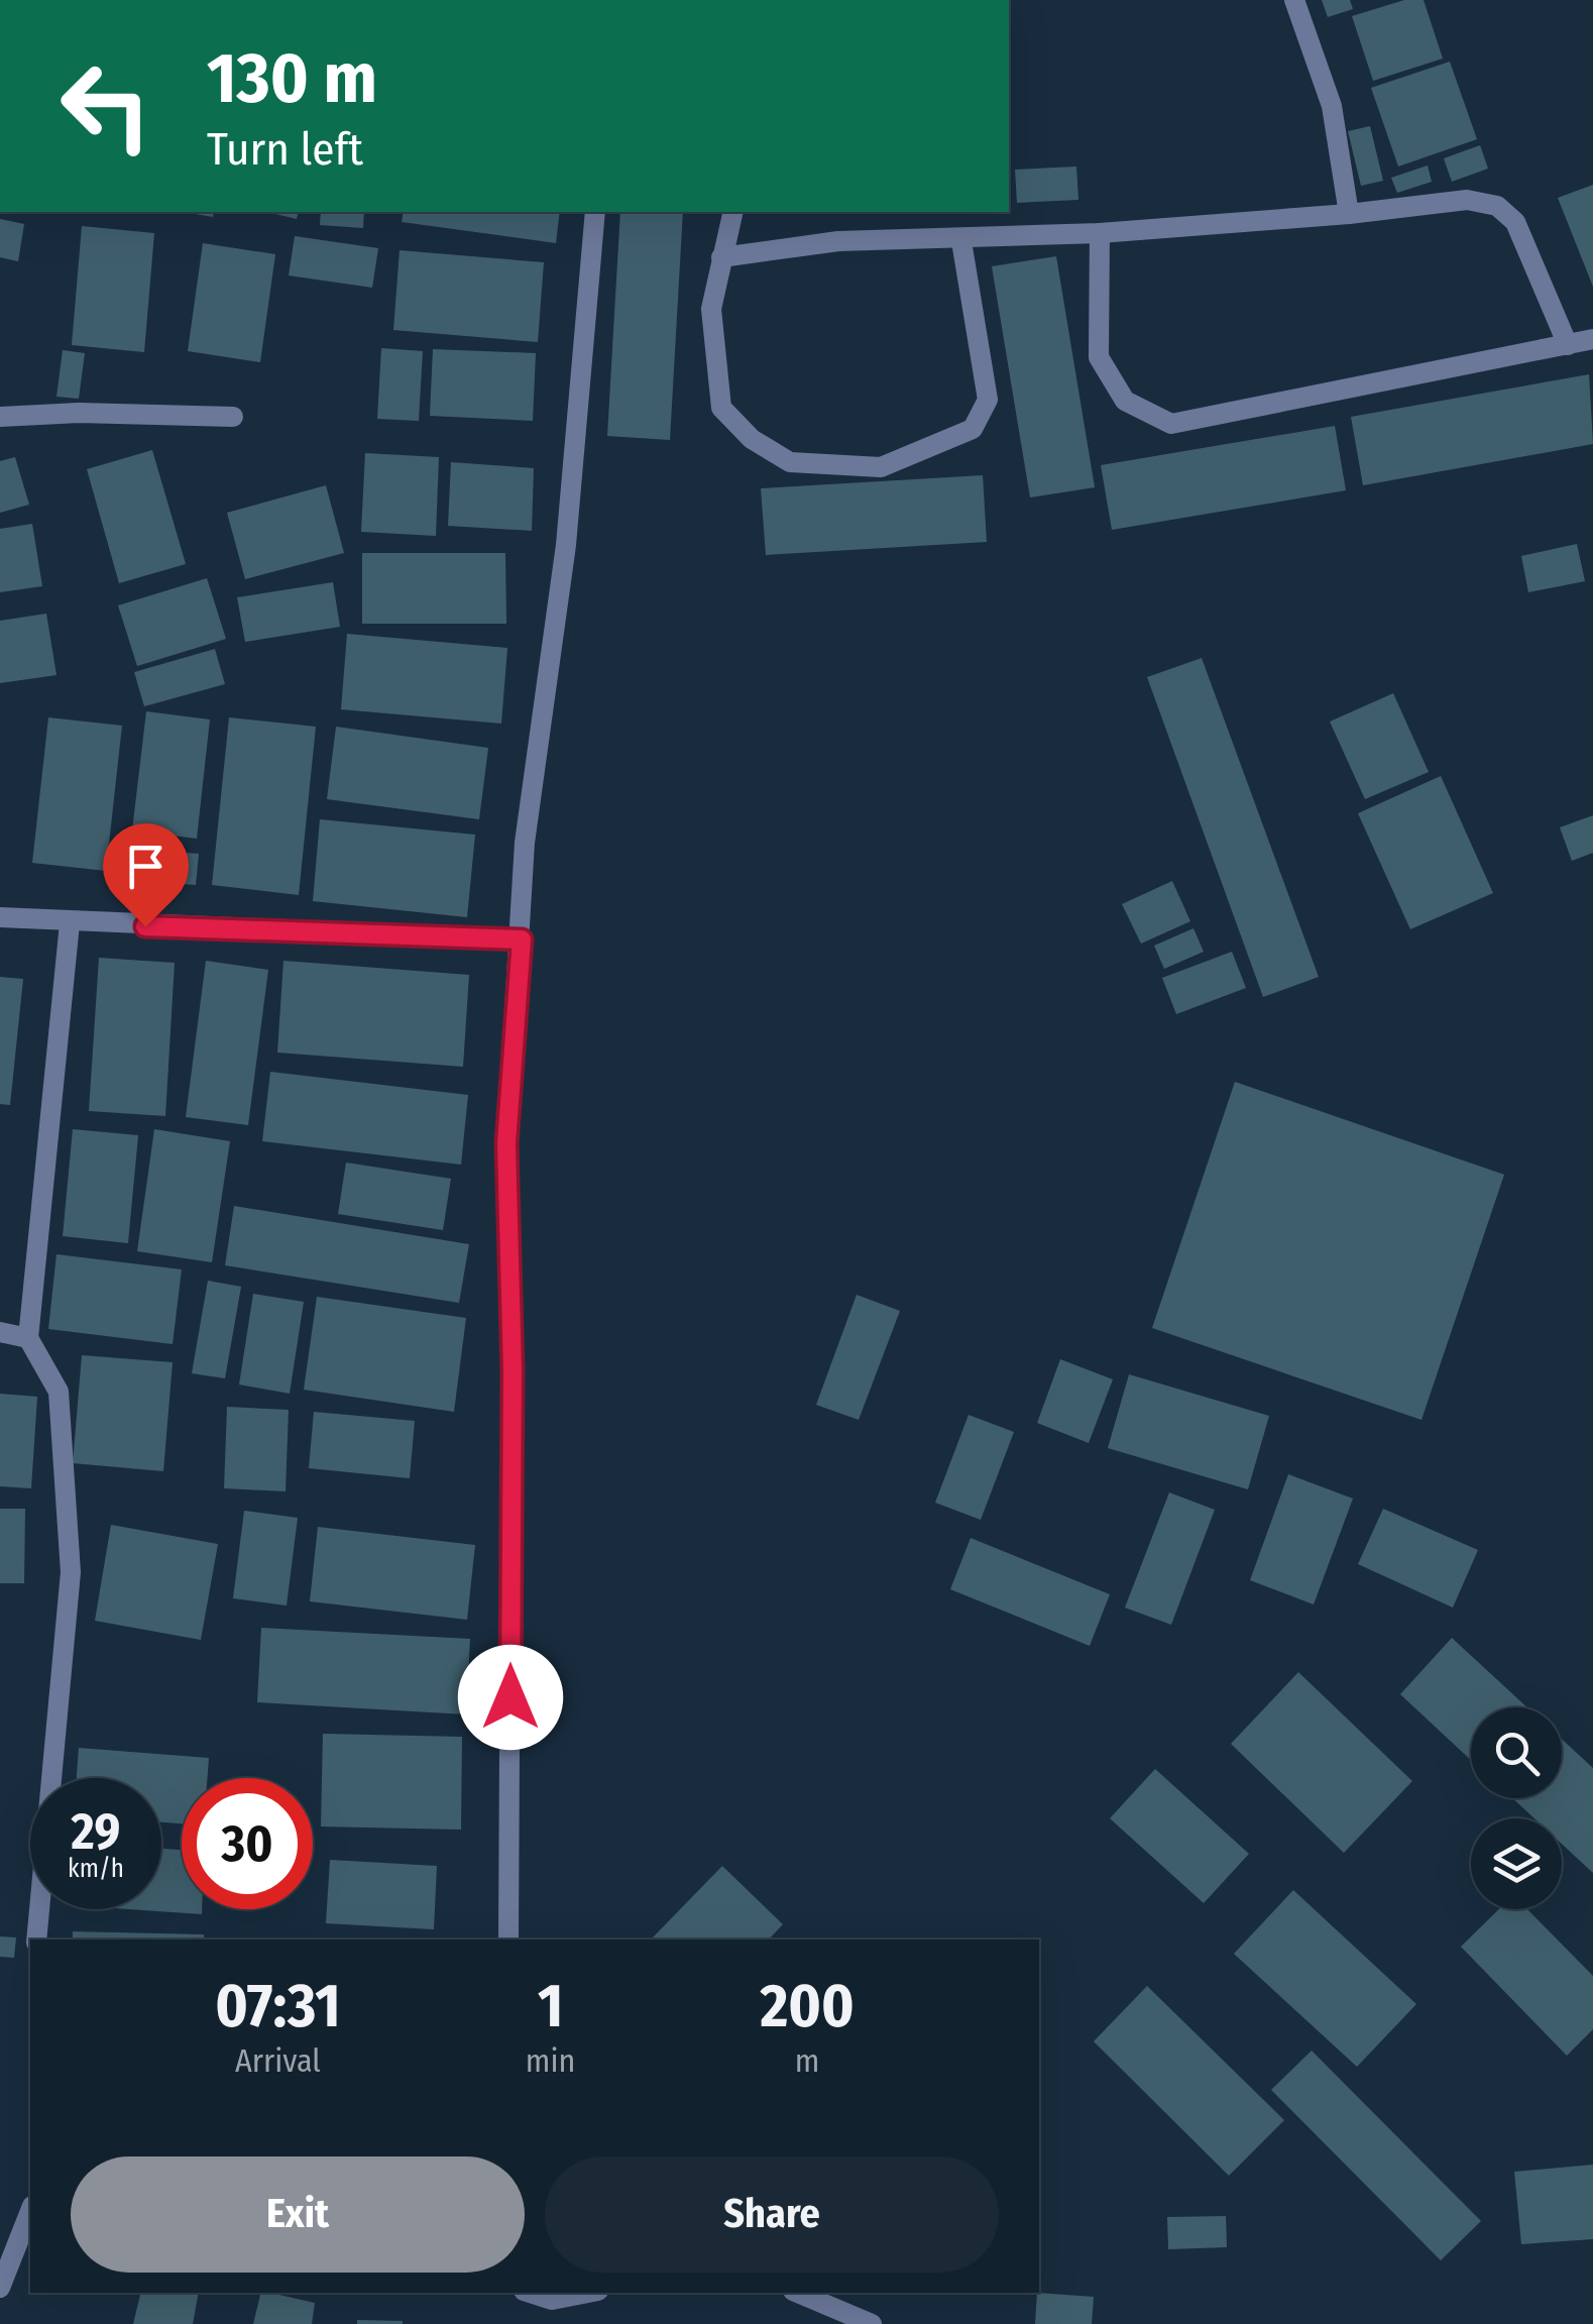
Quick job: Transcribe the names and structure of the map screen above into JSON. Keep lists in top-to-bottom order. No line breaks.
{"page":{"turn":["130 m","Turn left"],"speed":"29 km/h","limit":"30","eta":["07:31","Arrival","1","min","200","m"],"buttons":["Exit","Share"]}}
